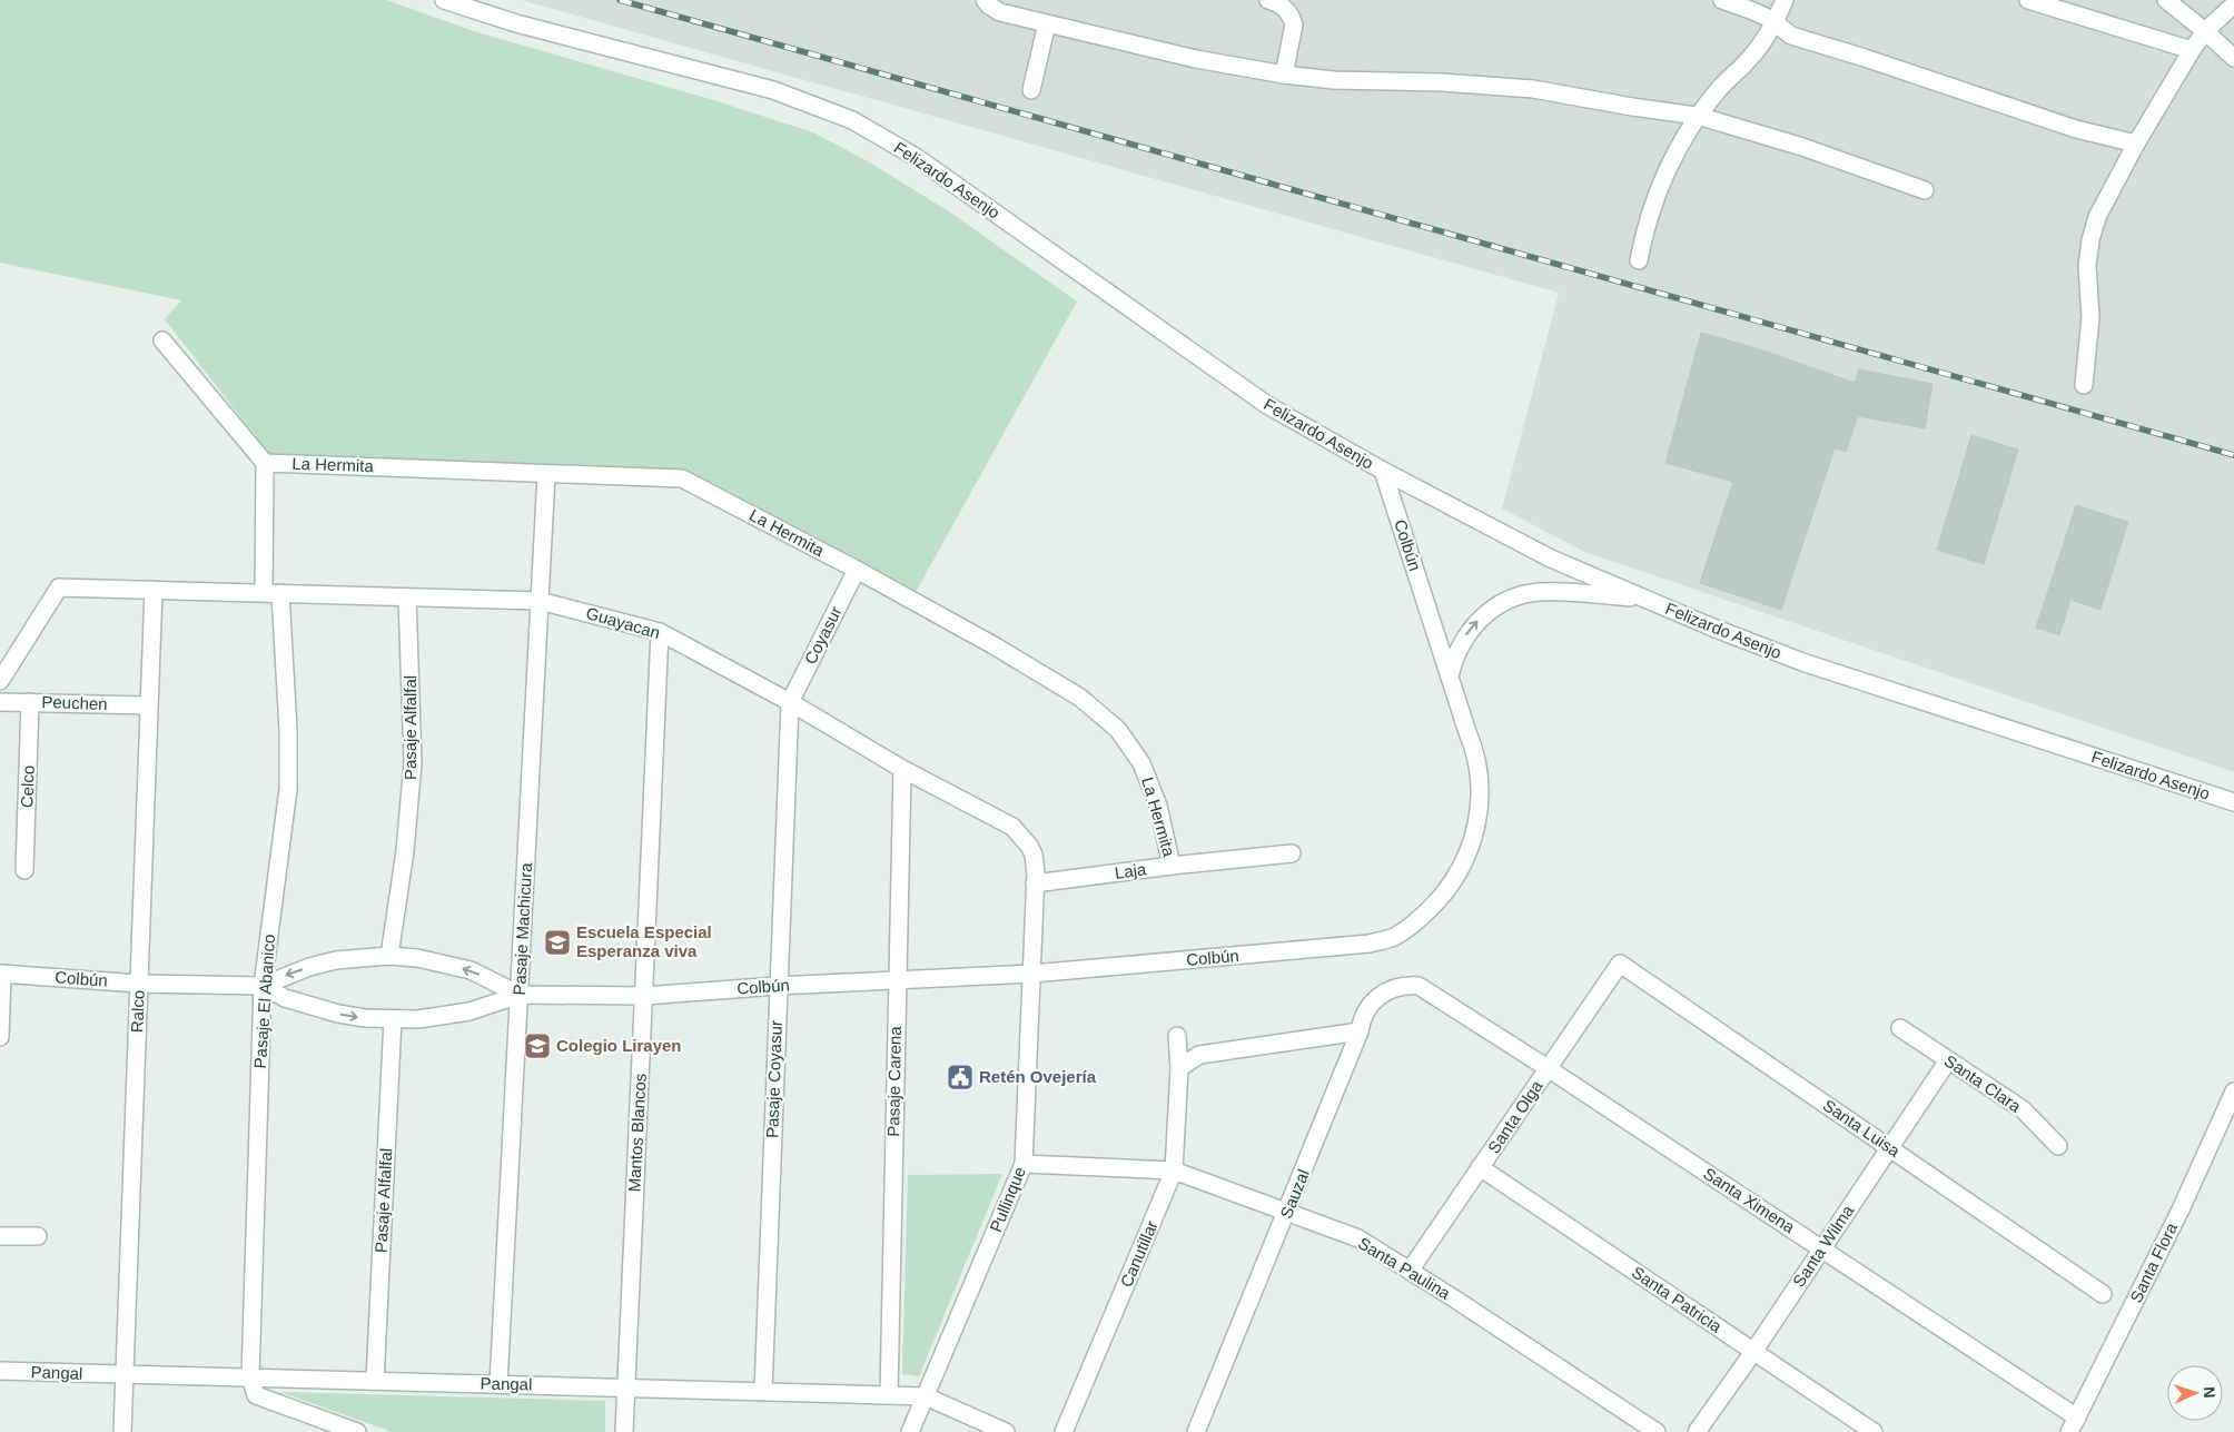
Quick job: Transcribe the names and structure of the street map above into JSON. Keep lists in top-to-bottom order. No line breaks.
{"streets":{"street":["Felizardo Asenjo","La Hermita","Colbún","Guayacan","Coyasur","Peuchen","Pasaje Alfalfal","Celco","Laja","Pasaje Machicura","Pasaje El Abanico","Ralco","Pasaje Coyasur","Pasaje Carena","Santa Clara","Santa Olga","Santa Luisa","Mantos Blancos","Sauzal","Pullinque","Santa Ximena","Santa Wilma","Canutillar","Santa Flora","Santa Paulina","Santa Patricia","Pangal"]},"crossings":[["Felizardo Asenjo","Colbún"],["La Hermita","Coyasur"],["La Hermita","Laja"],["La Hermita","Pasaje Machicura"],["Colbún","Pasaje Alfalfal"],["Colbún","Pasaje Machicura"],["Colbún","Pasaje El Abanico"],["Colbún","Ralco"],["Colbún","Pasaje Coyasur"],["Colbún","Pasaje Carena"],["Colbún","Mantos Blancos"],["Colbún","Pullinque"],["Guayacan","Coyasur"],["Guayacan","Pasaje Alfalfal"],["Guayacan","Laja"],["Guayacan","Pasaje Machicura"],["Guayacan","Pasaje El Abanico"],["Guayacan","Ralco"],["Guayacan","Pasaje Coyasur"],["Guayacan","Pasaje Carena"],["Guayacan","Mantos Blancos"],["Guayacan","Pullinque"],["Coyasur","Pasaje Coyasur"],["Peuchen","Celco"],["Peuchen","Ralco"],["Pasaje Alfalfal","Pangal"],["Laja","Pullinque"],["Pasaje Machicura","Pangal"],["Pasaje El Abanico","Pangal"],["Ralco","Pangal"],["Pasaje Coyasur","Pangal"],["Pasaje Carena","Pangal"],["Santa Clara","Santa Wilma"],["Santa Olga","Santa Luisa"],["Santa Olga","Santa Ximena"],["Santa Olga","Santa Paulina"],["Santa Olga","Santa Patricia"],["Santa Luisa","Santa Wilma"],["Mantos Blancos","Pangal"],["Sauzal","Santa Ximena"],["Sauzal","Santa Paulina"],["Pullinque","Santa Paulina"],["Pullinque","Pangal"],["Santa Ximena","Santa Wilma"],["Santa Ximena","Santa Flora"],["Santa Wilma","Santa Patricia"],["Canutillar","Santa Paulina"]],"places":{"school or university":["Escuela Especial Esperanza viva","Colegio Lirayen"],"public building":["Retén Ovejería"]},"north":"right"}
